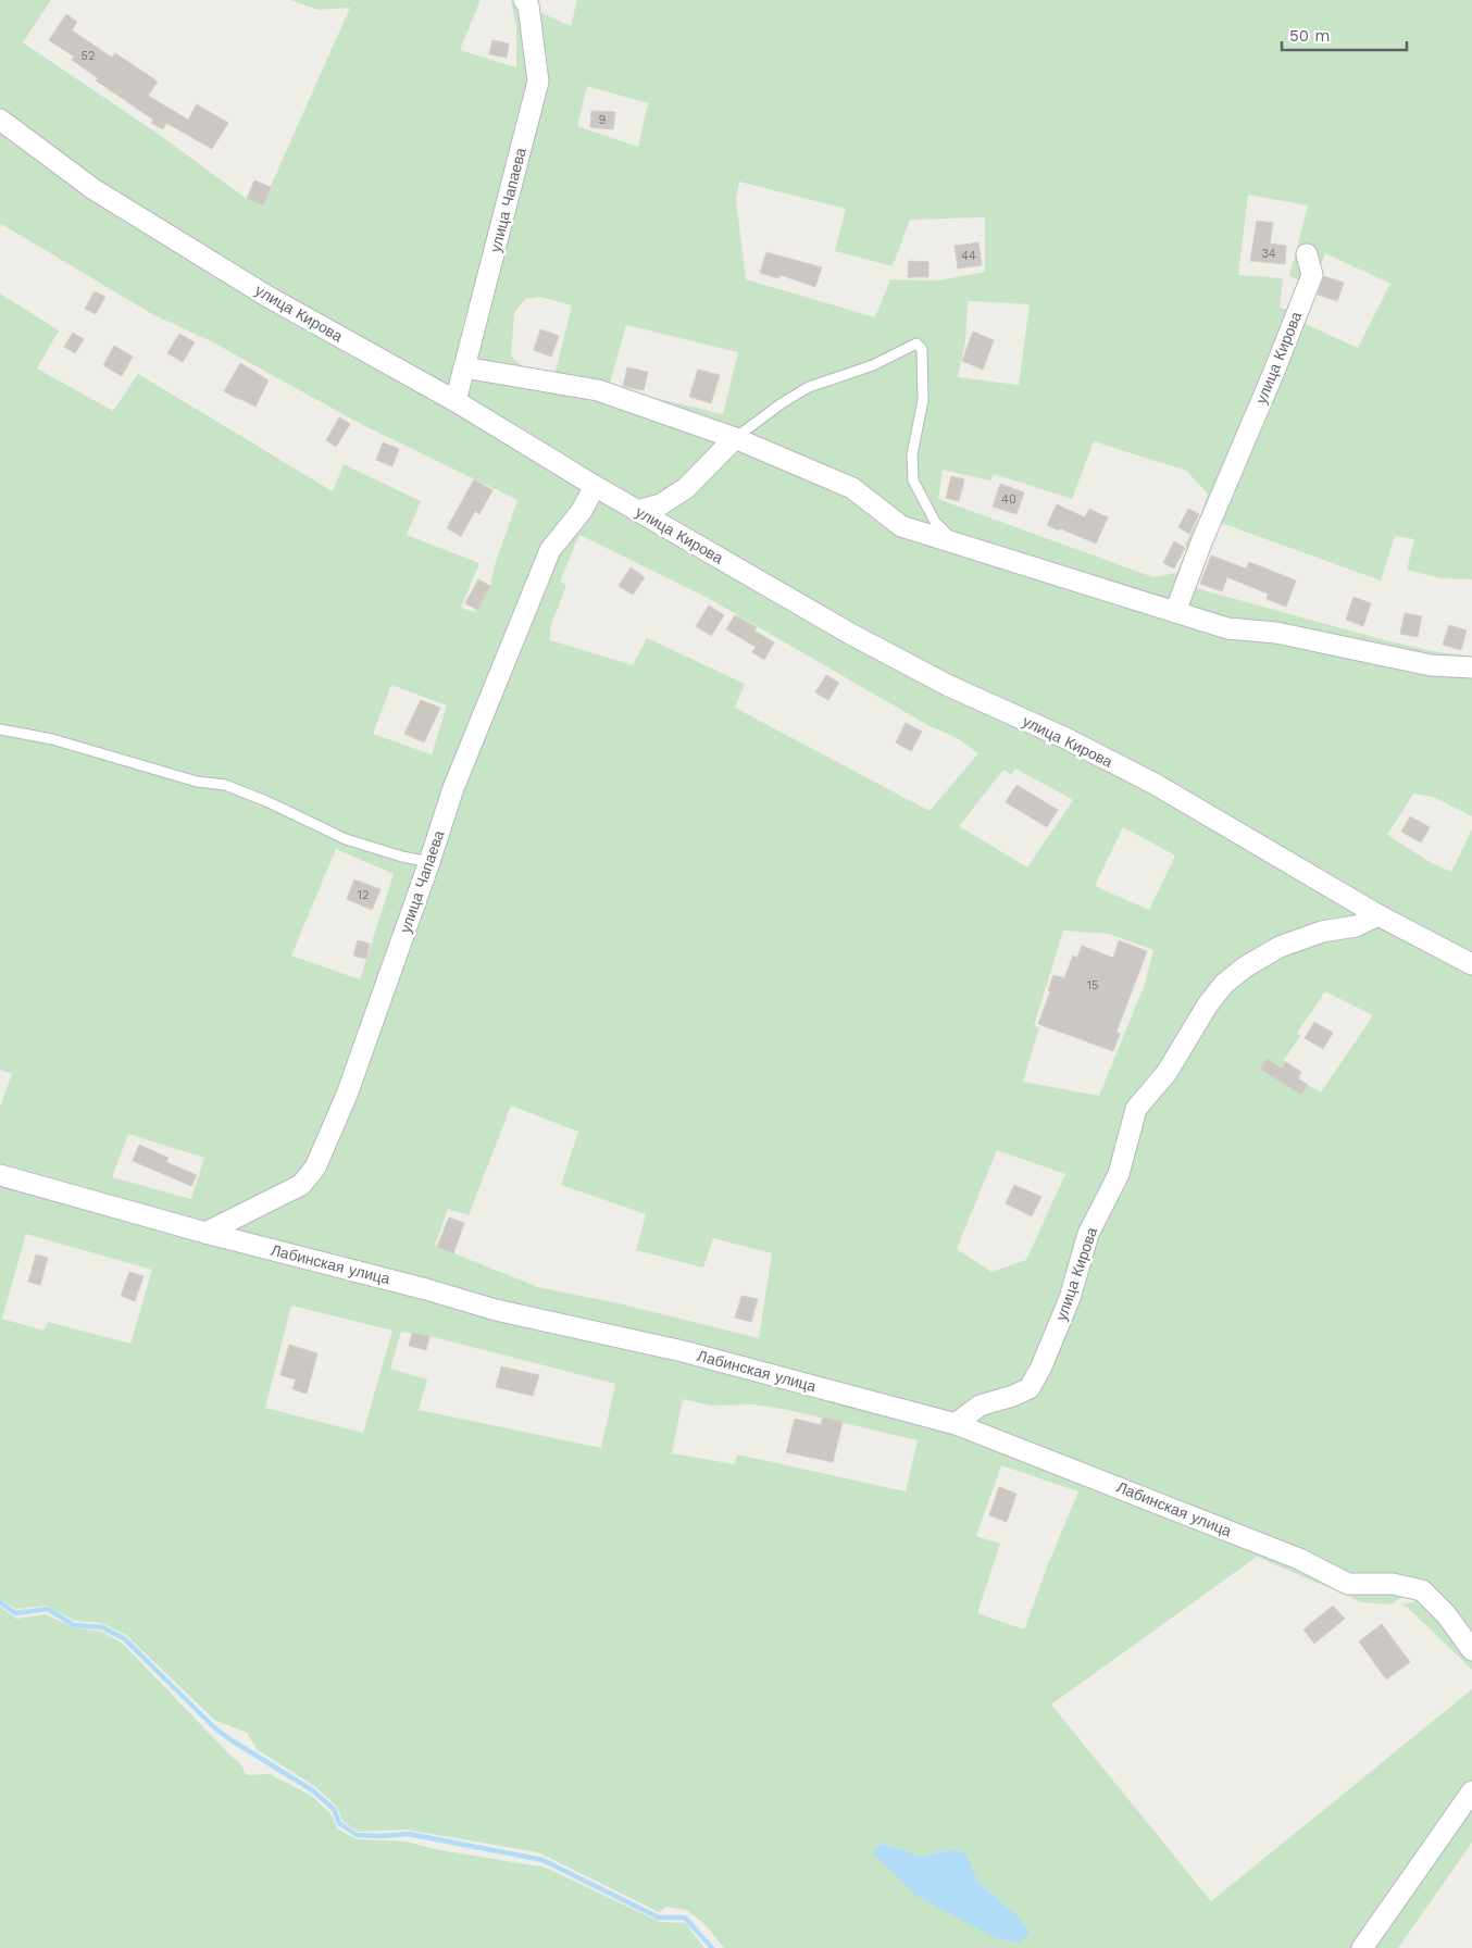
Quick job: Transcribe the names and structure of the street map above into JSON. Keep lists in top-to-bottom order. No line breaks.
{"streets":{"street":["улица Чапаева","улица Кирова","Лабинская улица"]},"crossings":[["улица Чапаева","улица Кирова"],["улица Чапаева","Лабинская улица"],["улица Кирова","Лабинская улица"]],"house_numbers":["52","9","34","44","40","12","15"],"scale_bar":"50 m"}
